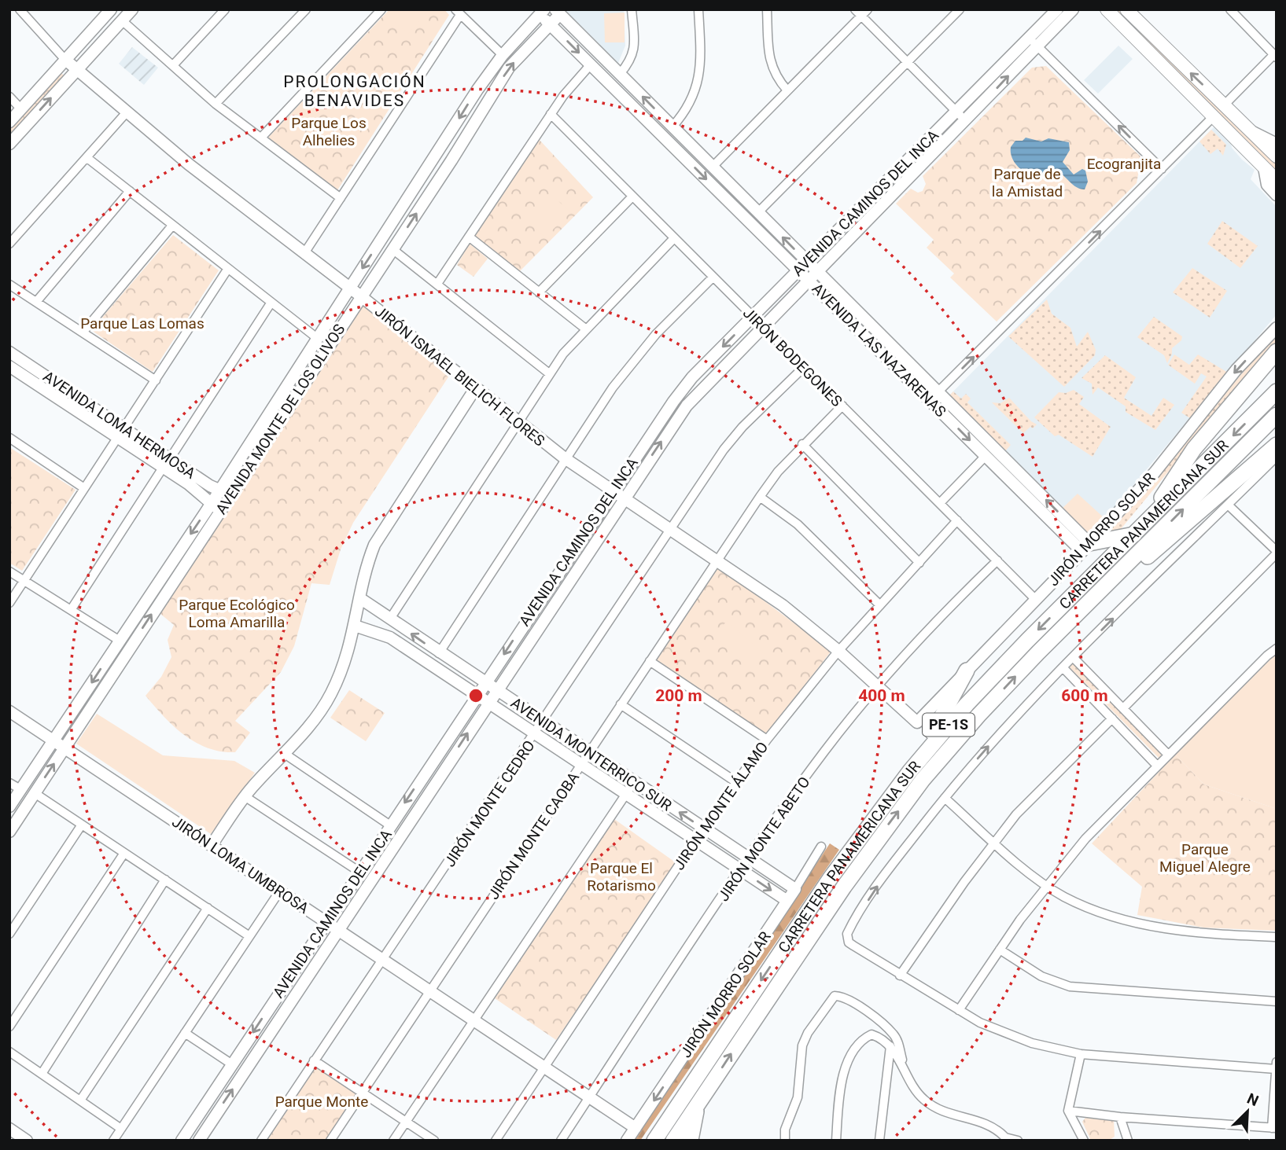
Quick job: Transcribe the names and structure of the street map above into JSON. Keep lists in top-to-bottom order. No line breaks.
{"streets":{"highway":["CARRETERA PANAMERICANA SUR","PE-1S"],"street":["AVENIDA CAMINOS DEL INCA","AVENIDA LAS NAZARENAS","JIRÓN BODEGONES","JIRÓN ISMAEL BIELICH FLORES","AVENIDA MONTE DE LOS OLIVOS","AVENIDA LOMA HERMOSA","JIRÓN MORRO SOLAR","AVENIDA MONTERRICO SUR","JIRÓN MONTE CEDRO","JIRÓN MONTE ÁLAMO","JIRÓN MONTE CAOBA","JIRÓN MONTE ABETO","JIRÓN LOMA UMBROSA"]},"crossings":[["AVENIDA CAMINOS DEL INCA","AVENIDA LAS NAZARENAS"],["AVENIDA CAMINOS DEL INCA","JIRÓN BODEGONES"],["AVENIDA CAMINOS DEL INCA","JIRÓN ISMAEL BIELICH FLORES"],["AVENIDA CAMINOS DEL INCA","AVENIDA MONTERRICO SUR"],["AVENIDA CAMINOS DEL INCA","JIRÓN LOMA UMBROSA"],["AVENIDA LAS NAZARENAS","AVENIDA MONTE DE LOS OLIVOS"],["AVENIDA LAS NAZARENAS","JIRÓN MORRO SOLAR"],["JIRÓN BODEGONES","JIRÓN MORRO SOLAR"],["JIRÓN BODEGONES","JIRÓN MONTE CEDRO"],["JIRÓN BODEGONES","JIRÓN MONTE ÁLAMO"],["JIRÓN BODEGONES","JIRÓN MONTE CAOBA"],["JIRÓN BODEGONES","JIRÓN MONTE ABETO"],["JIRÓN ISMAEL BIELICH FLORES","AVENIDA MONTE DE LOS OLIVOS"],["JIRÓN ISMAEL BIELICH FLORES","JIRÓN MORRO SOLAR"],["JIRÓN ISMAEL BIELICH FLORES","JIRÓN MONTE CEDRO"],["JIRÓN ISMAEL BIELICH FLORES","JIRÓN MONTE ÁLAMO"],["JIRÓN ISMAEL BIELICH FLORES","JIRÓN MONTE CAOBA"],["JIRÓN ISMAEL BIELICH FLORES","JIRÓN MONTE ABETO"],["AVENIDA MONTE DE LOS OLIVOS","AVENIDA LOMA HERMOSA"],["AVENIDA MONTE DE LOS OLIVOS","JIRÓN LOMA UMBROSA"],["CARRETERA PANAMERICANA SUR","PE-1S"],["JIRÓN MORRO SOLAR","AVENIDA MONTERRICO SUR"],["JIRÓN MORRO SOLAR","JIRÓN LOMA UMBROSA"],["AVENIDA MONTERRICO SUR","JIRÓN MONTE CEDRO"],["AVENIDA MONTERRICO SUR","JIRÓN MONTE ÁLAMO"],["AVENIDA MONTERRICO SUR","JIRÓN MONTE CAOBA"],["AVENIDA MONTERRICO SUR","JIRÓN MONTE ABETO"],["JIRÓN MONTE CEDRO","JIRÓN LOMA UMBROSA"],["JIRÓN MONTE ÁLAMO","JIRÓN LOMA UMBROSA"],["JIRÓN MONTE CAOBA","JIRÓN LOMA UMBROSA"],["JIRÓN MONTE ABETO","JIRÓN LOMA UMBROSA"]],"districts":["PROLONGACIÓN BENAVIDES"],"parks":["Parque Los Alhelies","Ecogranjita","Parque de la Amistad","Parque Las Lomas","Parque Ecológico Loma Amarilla","Parque Miguel Alegre","Parque El Rotarismo","Parque Monte"],"north":"top right","rings":["200 m","400 m","600 m"]}
